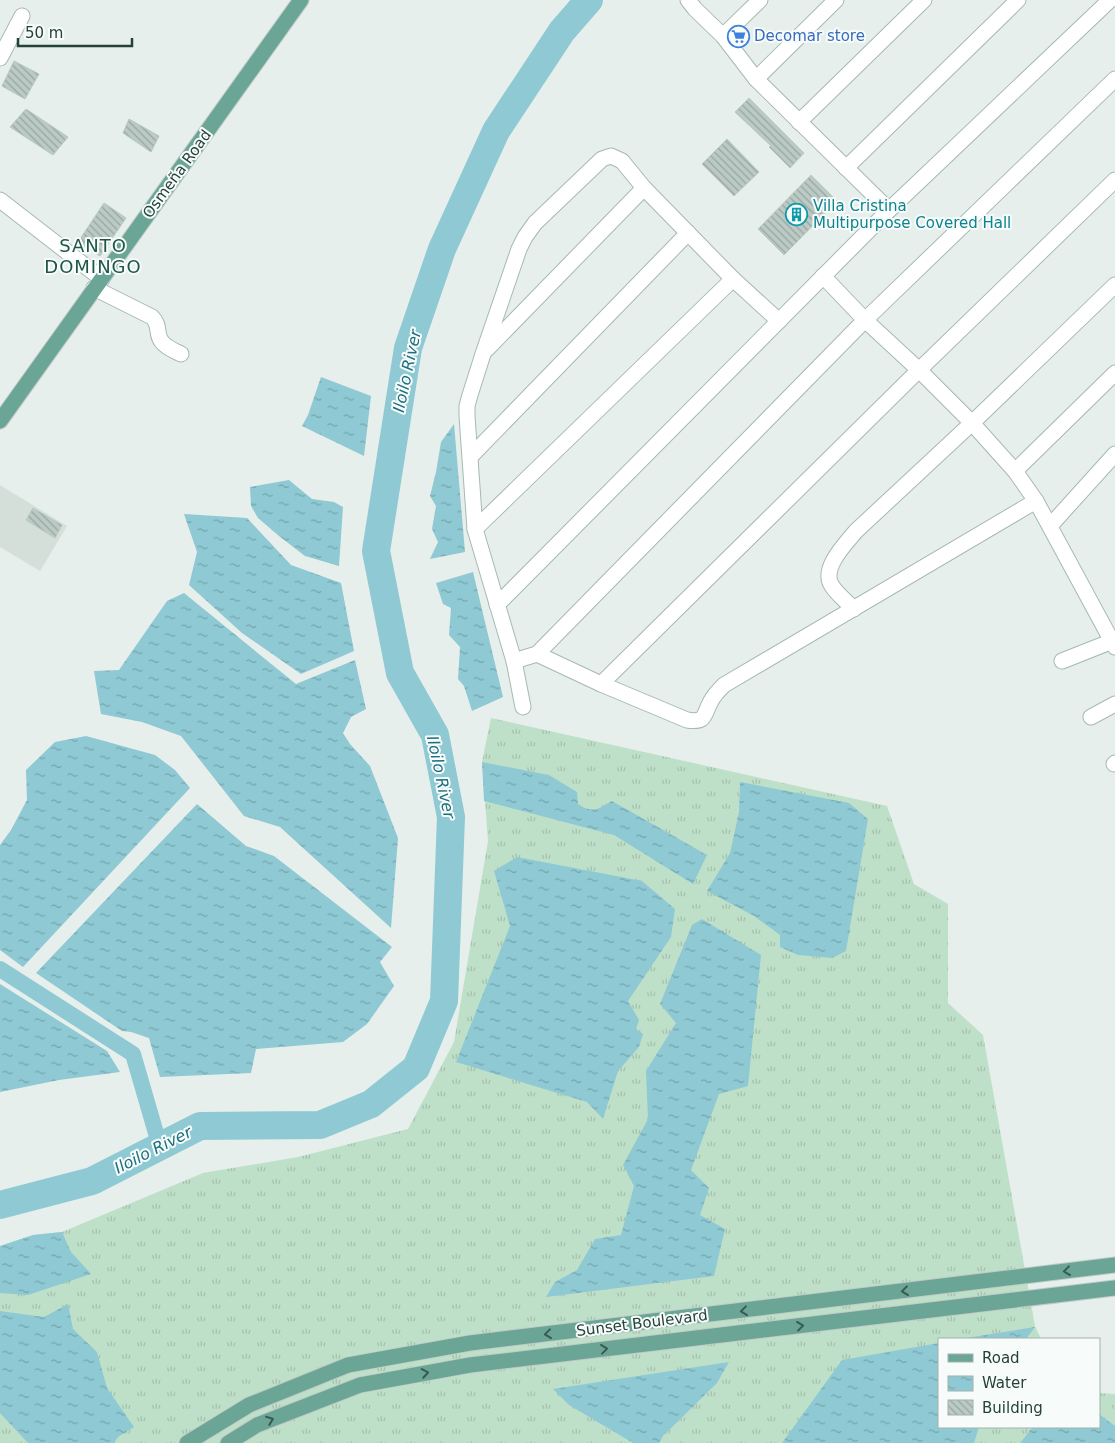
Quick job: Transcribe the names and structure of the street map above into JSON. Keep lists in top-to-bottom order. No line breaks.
{"streets":{"main road":["Osmeña Road","Sunset Boulevard"]},"districts":["SANTO DOMINGO"],"water":["Iloilo River"],"places":{"supermarket":["Decomar store"],"building":["Villa Cristina Multipurpose Covered Hall"]},"legend":["Road","Water","Building"],"scale_bar":"50 m"}
